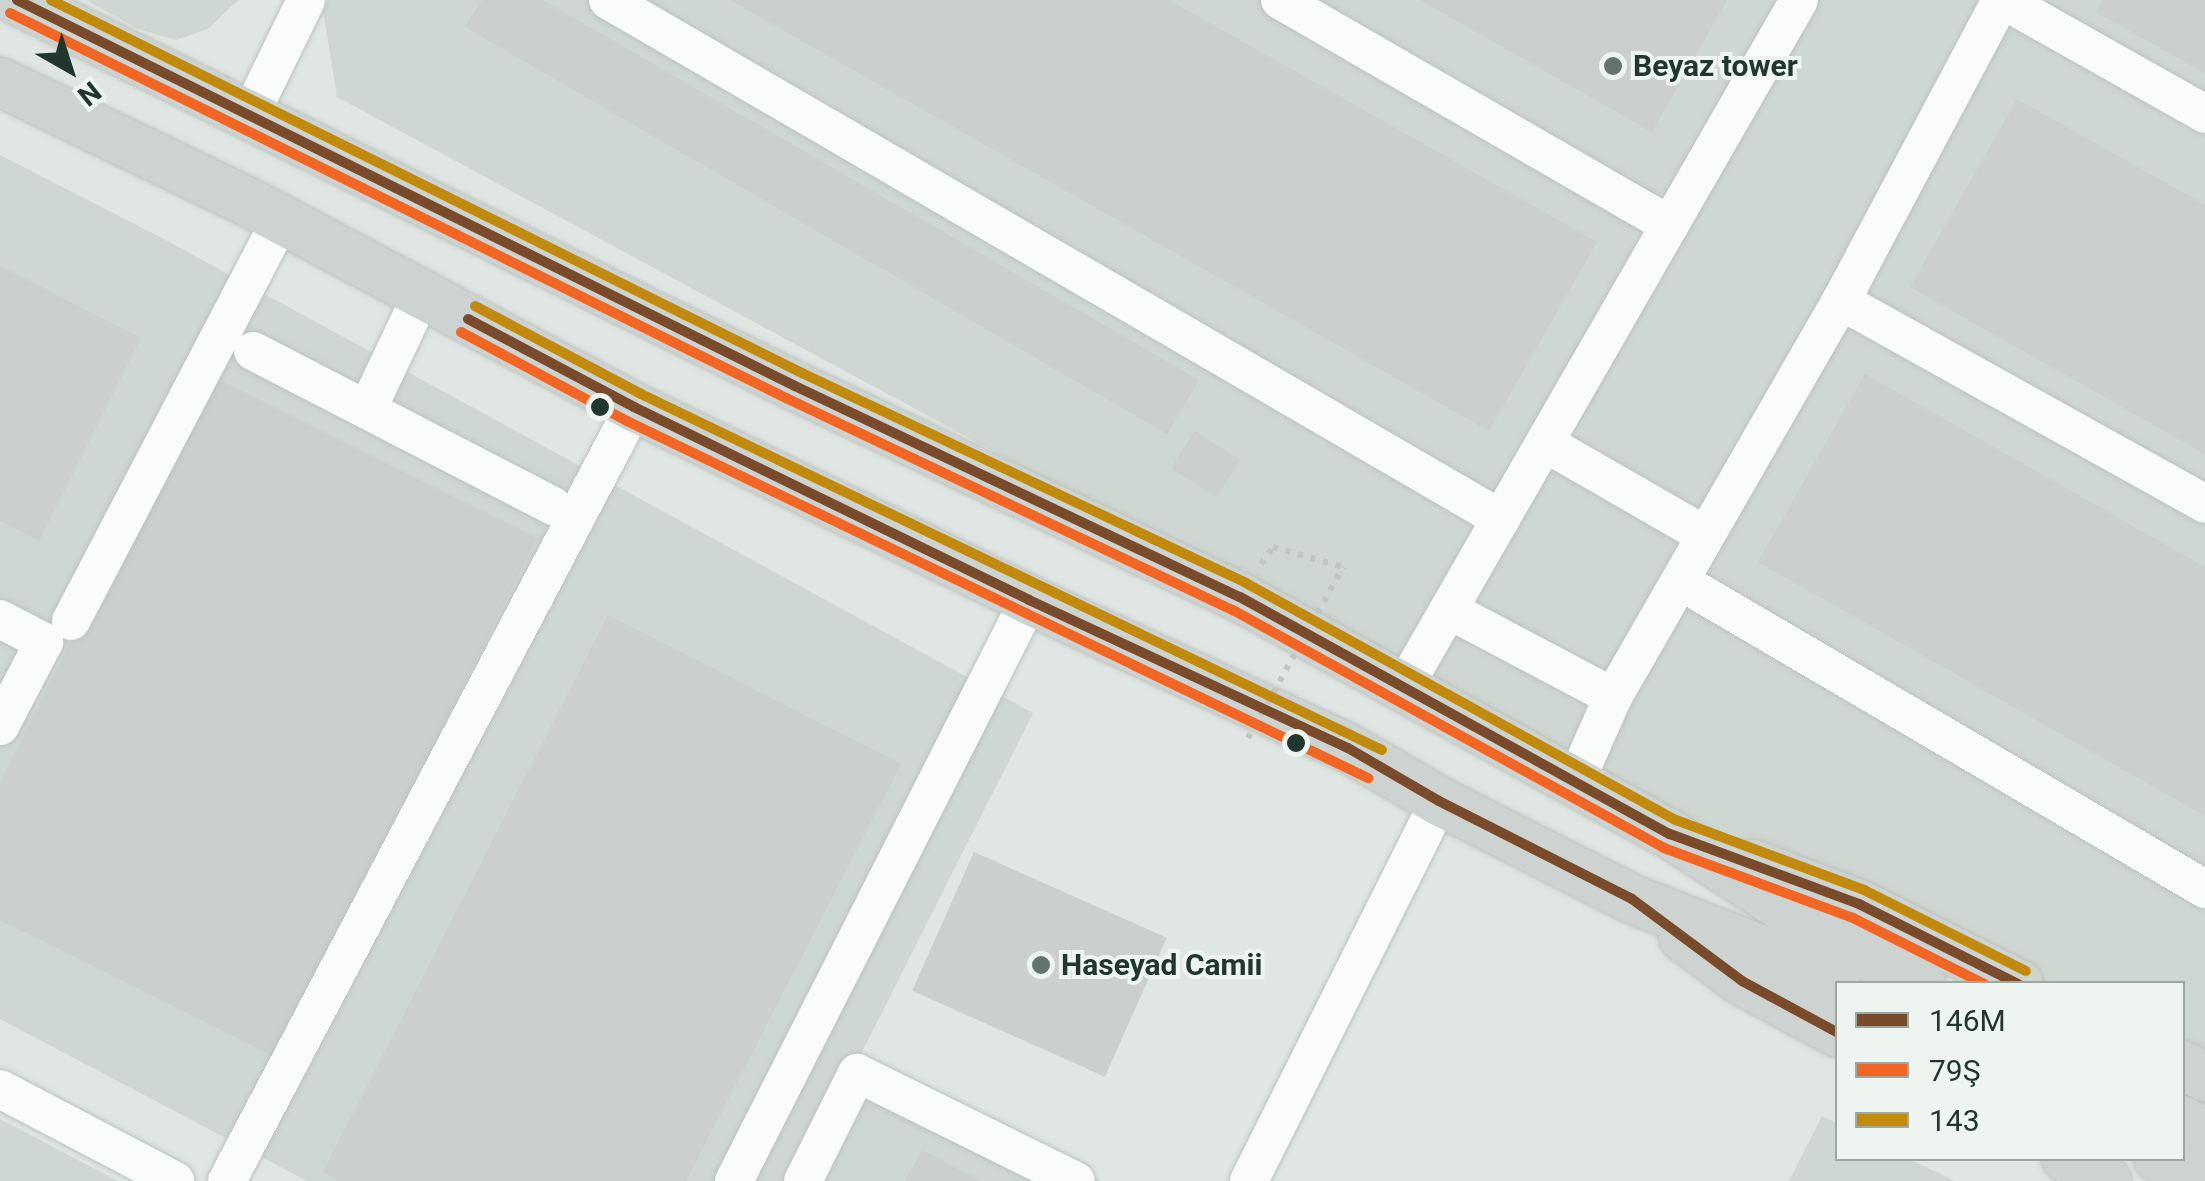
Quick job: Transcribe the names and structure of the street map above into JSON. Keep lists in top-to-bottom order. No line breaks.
{"places":["Beyaz tower","Haseyad Camii"],"lines":["transit line 146M","transit line 143","transit line 79Ş"],"legend":["146M","79Ş","143"],"north":"bottom right"}
